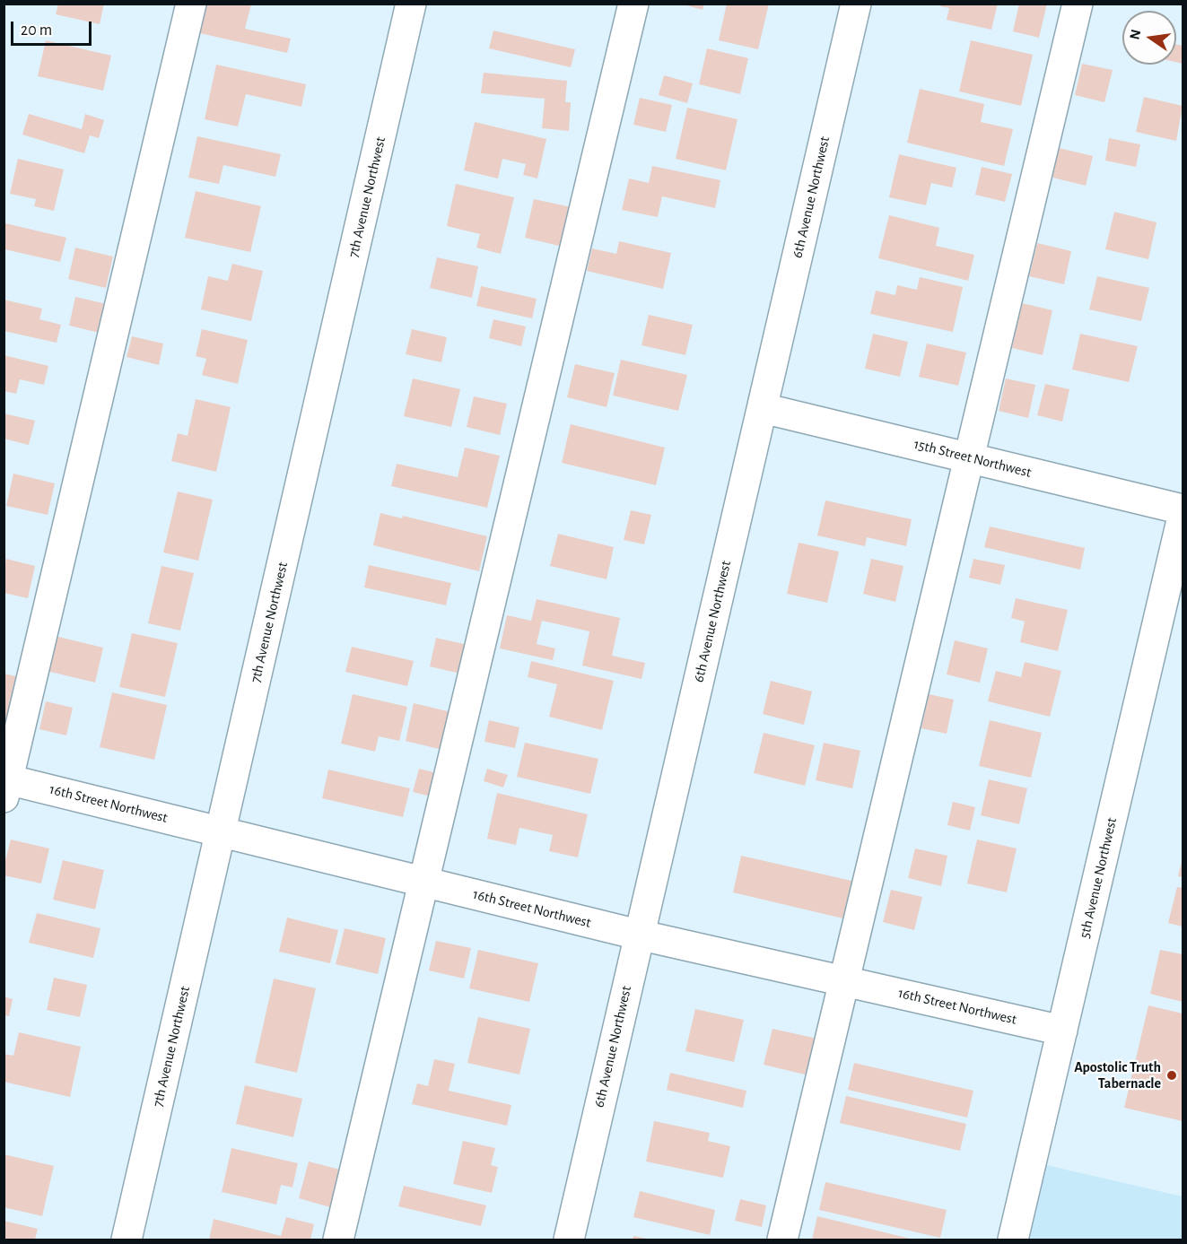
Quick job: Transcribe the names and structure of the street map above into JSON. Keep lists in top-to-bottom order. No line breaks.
{"streets":{"street":["7th Avenue Northwest","6th Avenue Northwest","15th Street Northwest","16th Street Northwest","5th Avenue Northwest"]},"crossings":[["7th Avenue Northwest","16th Street Northwest"],["6th Avenue Northwest","15th Street Northwest"],["6th Avenue Northwest","16th Street Northwest"],["16th Street Northwest","5th Avenue Northwest"]],"places":["Apostolic Truth Tabernacle"],"scale_bar":"20 m","north":"left"}
